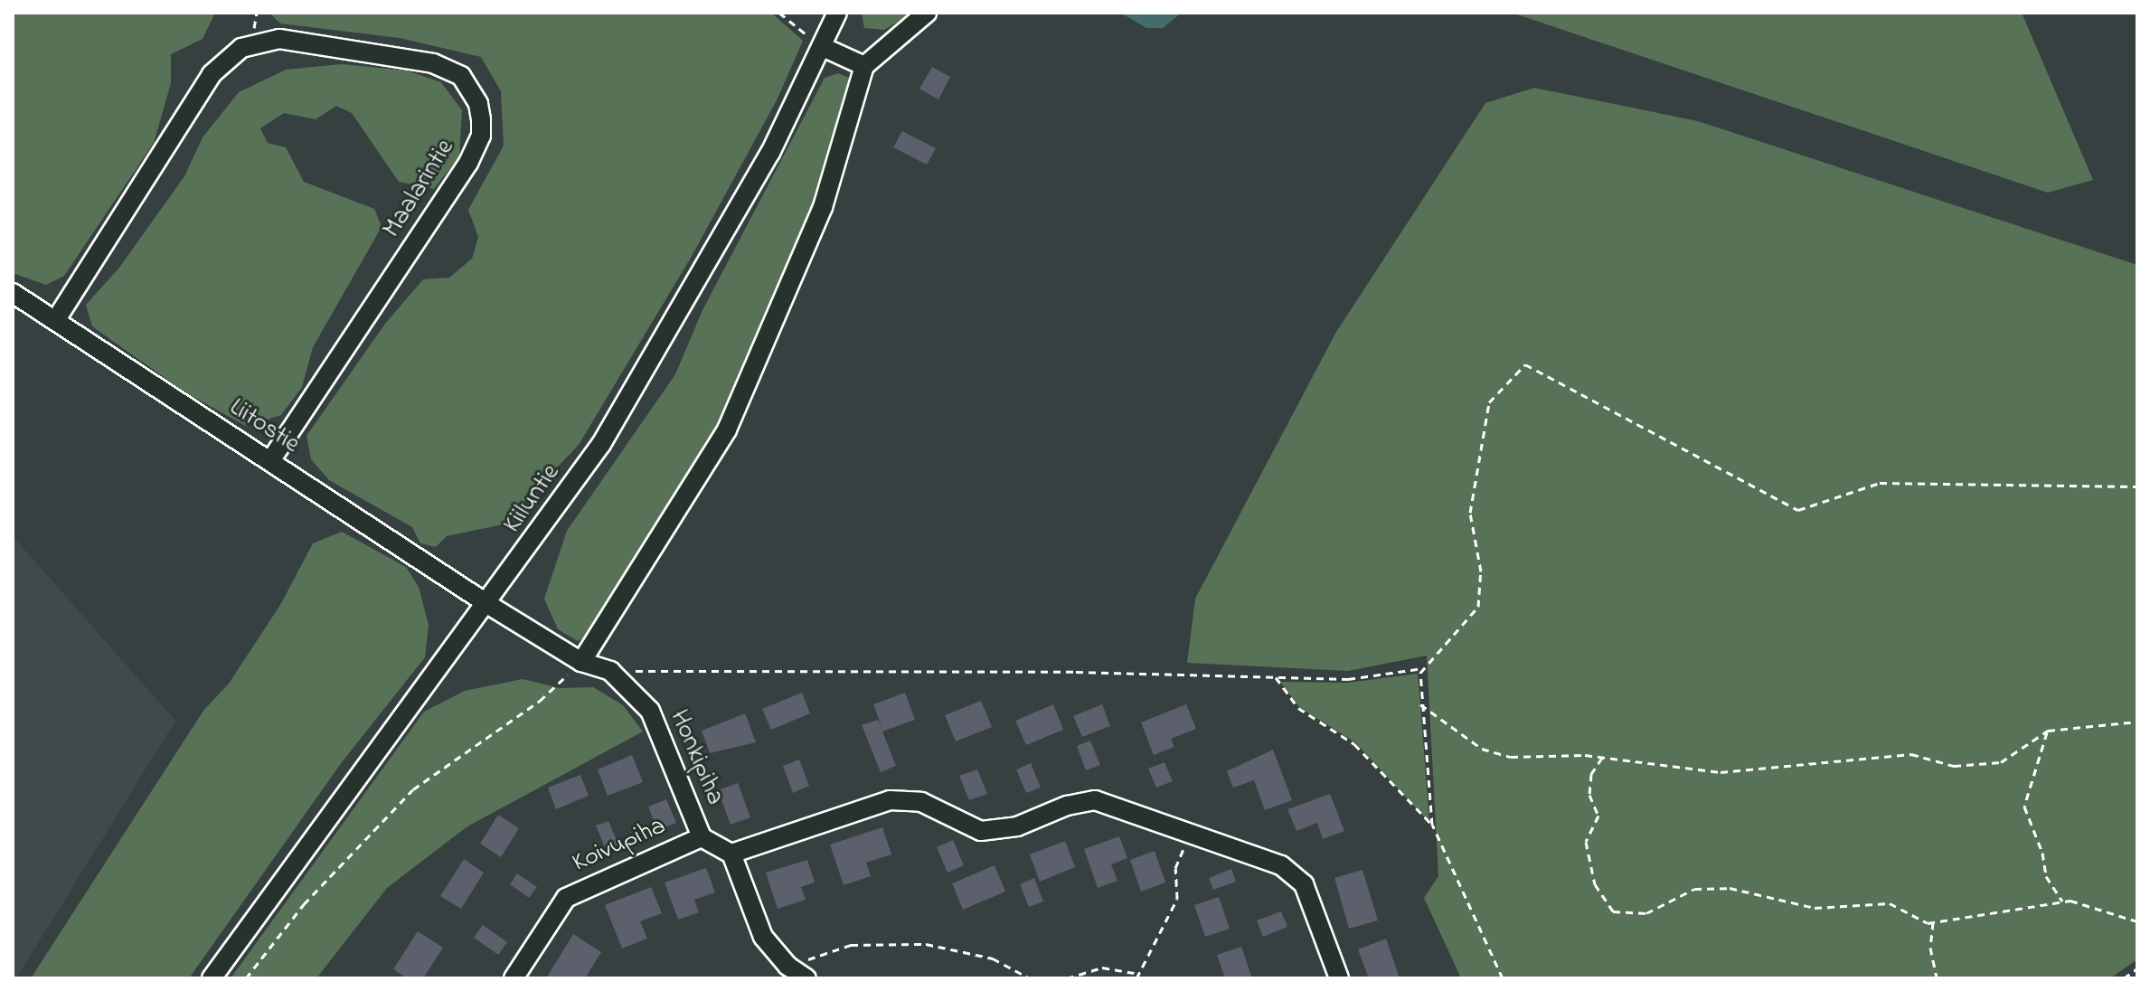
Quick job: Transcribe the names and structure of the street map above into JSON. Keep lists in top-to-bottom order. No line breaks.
{"streets":{"street":["Maalarintie","Liitostie","Kiiluntie","Honkipiha","Koivupiha"]},"crossings":[["Maalarintie","Liitostie"],["Liitostie","Kiiluntie"],["Liitostie","Honkipiha"],["Kiiluntie","Honkipiha"],["Honkipiha","Koivupiha"]]}
